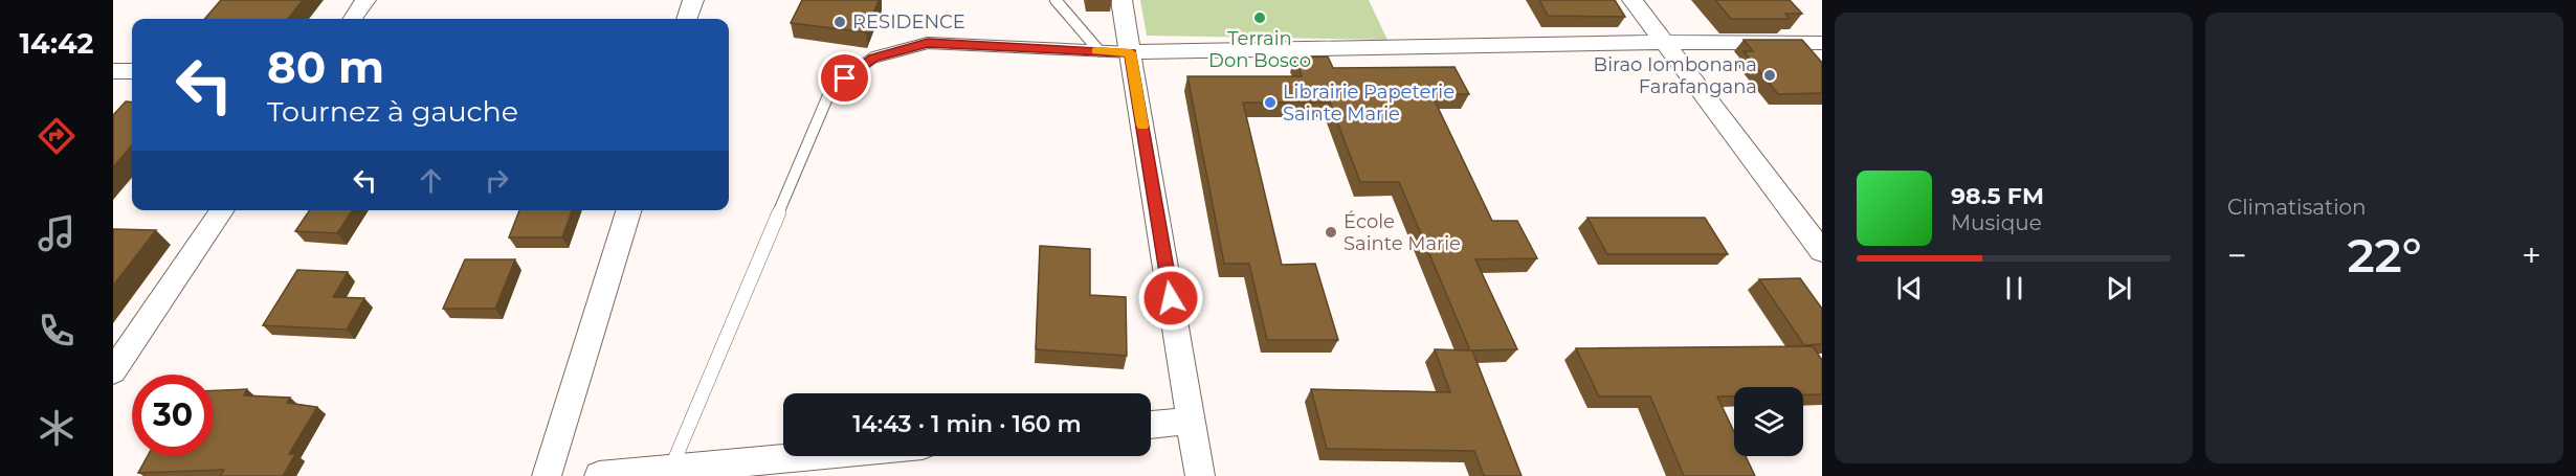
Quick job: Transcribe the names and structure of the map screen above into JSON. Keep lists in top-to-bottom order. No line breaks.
{"places":["Terrain Don Bosco","RESIDENCE","Birao Iombonana Farafangana","Librairie Papeterie Sainte Marie","École Sainte Marie"],"page":{"tabs":"14:42","tile":"Climatisation","turn":["80 m","Tournez à gauche"],"song":["98.5 FM","Musique"],"heat":["−","22°","+"],"limit":"30","trip":"14:43 · 1 min · 160 m"}}
